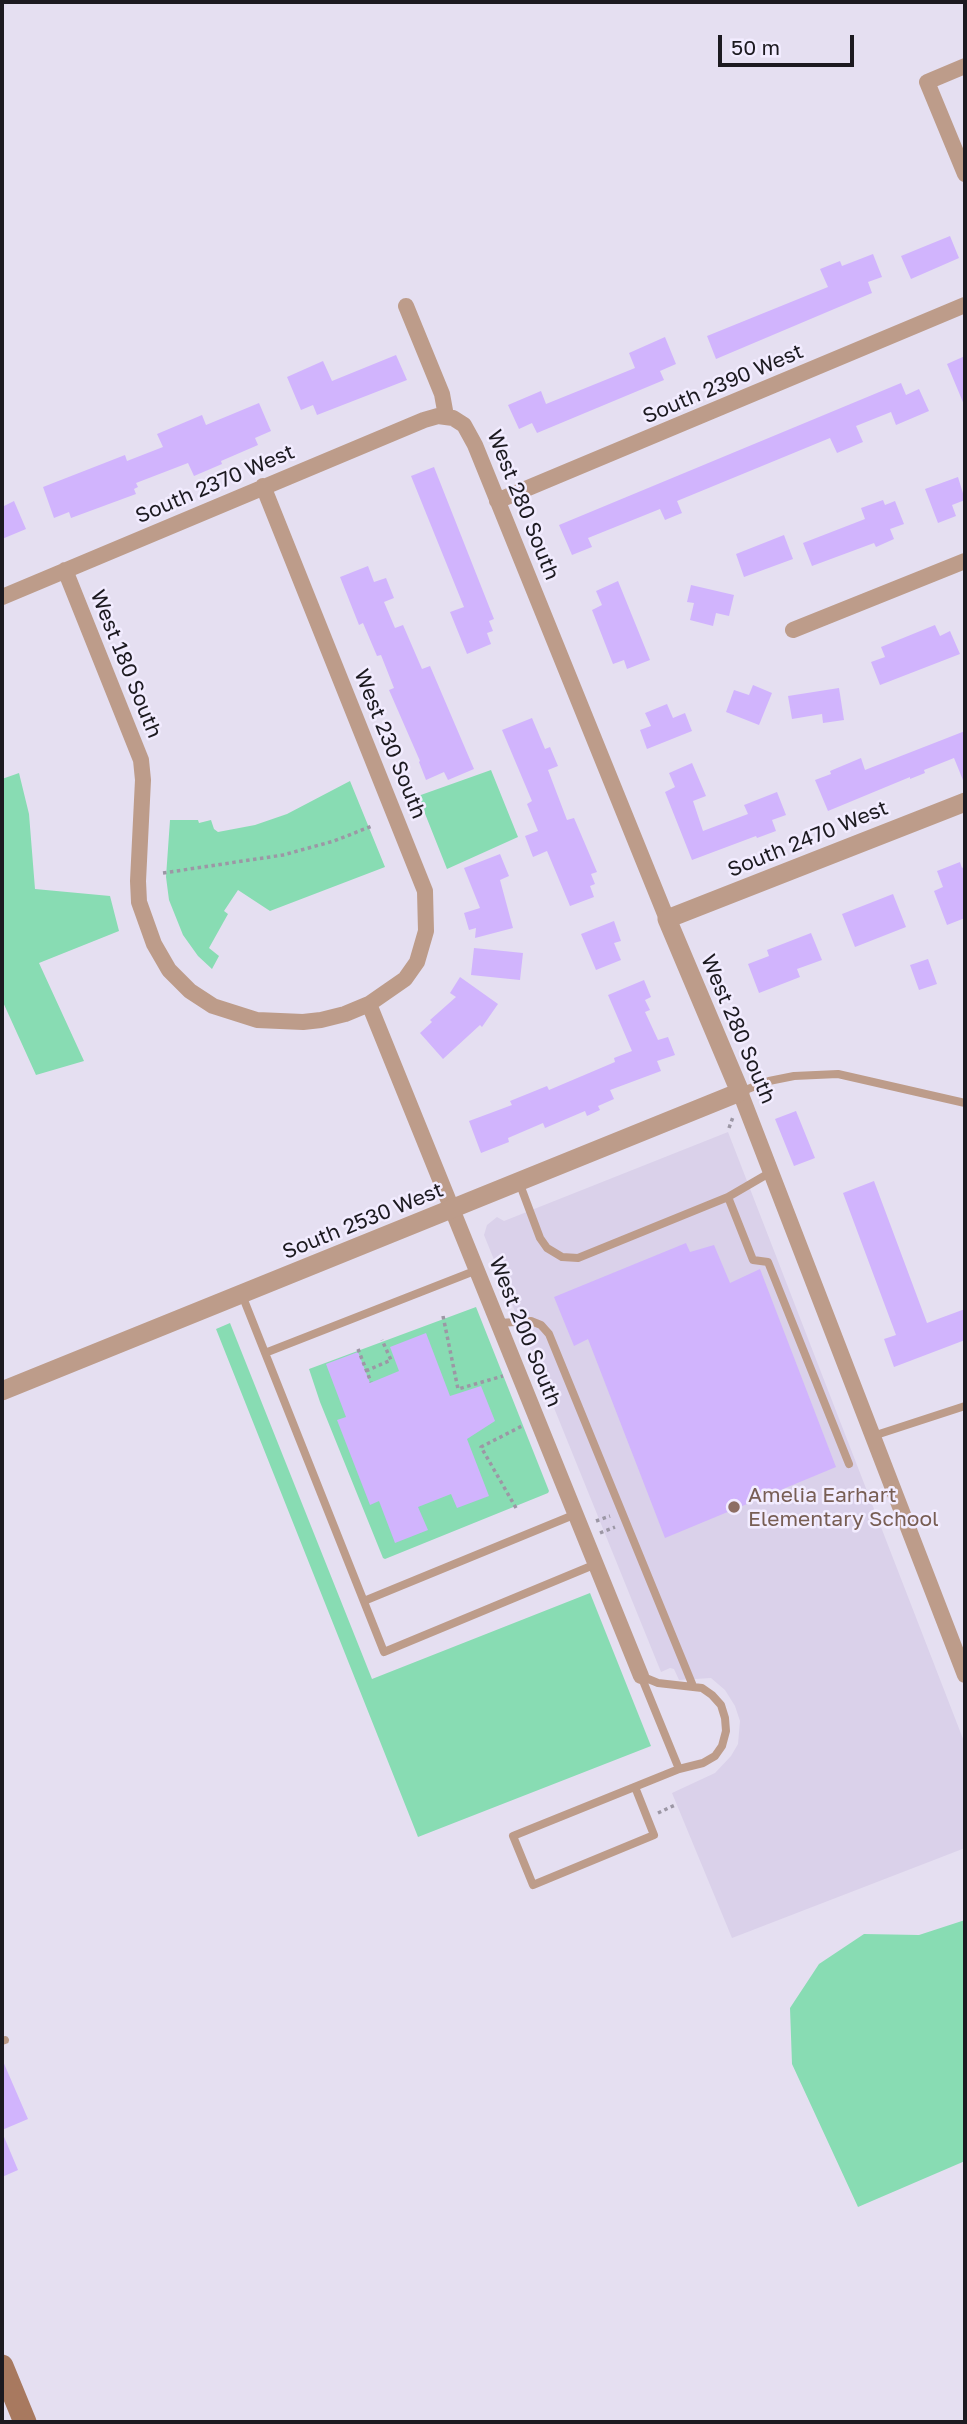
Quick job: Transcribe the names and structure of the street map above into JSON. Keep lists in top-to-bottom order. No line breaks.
{"streets":{"street":["South 2390 West","South 2370 West","West 280 South","West 180 South","West 230 South","South 2470 West","South 2530 West","West 200 South"]},"crossings":[["South 2390 West","West 280 South"],["South 2370 West","West 280 South"],["South 2370 West","West 180 South"],["South 2370 West","West 230 South"],["West 280 South","South 2470 West"],["West 280 South","South 2530 West"],["West 180 South","West 230 South"],["West 180 South","West 200 South"],["West 230 South","West 200 South"],["South 2530 West","West 200 South"]],"places":["Amelia Earhart Elementary School"],"scale_bar":"50 m"}
